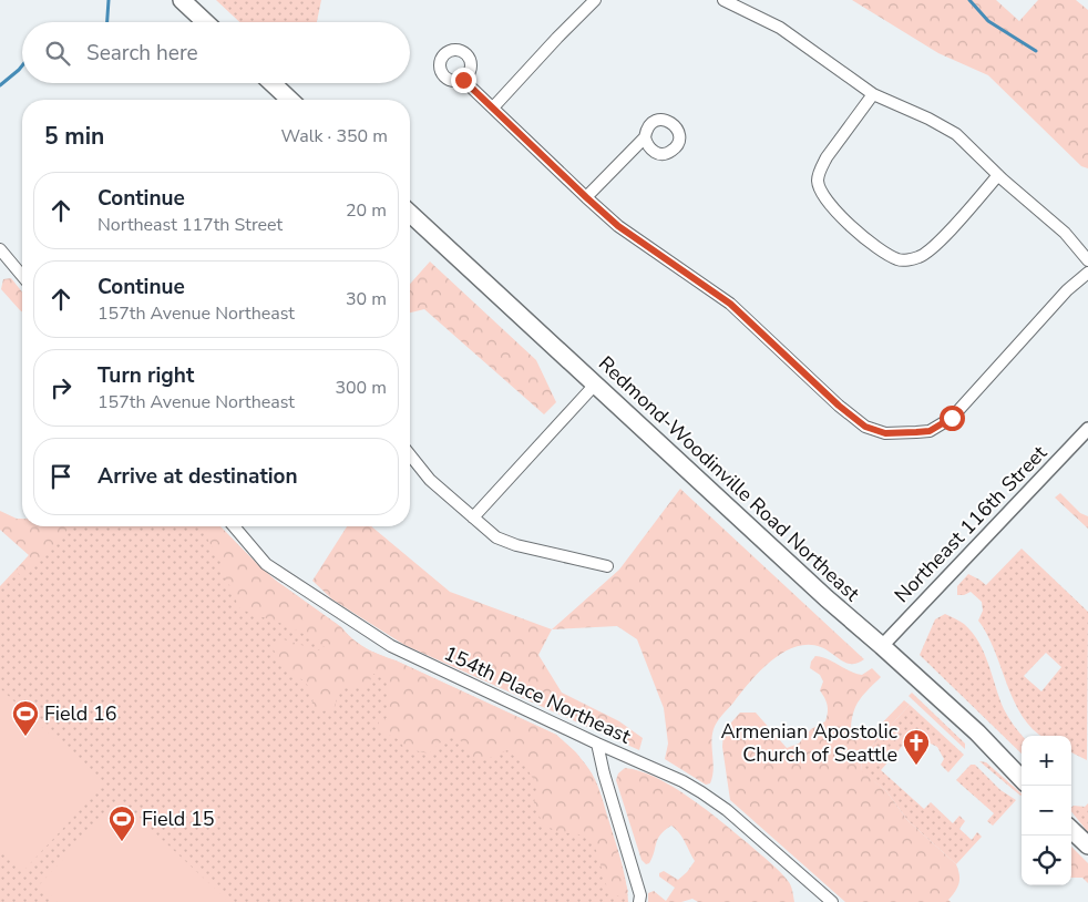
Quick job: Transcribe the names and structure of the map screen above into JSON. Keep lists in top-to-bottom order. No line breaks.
{"streets":{"main road":["Redmond-Woodinville Road Northeast"],"street":["Northeast 116th Street","154th Place Northeast"]},"crossings":[["Redmond-Woodinville Road Northeast","Northeast 116th Street"]],"places":{"sports":["Field 16","Field 15"],"church":["Armenian Apostolic Church of Seattle"]},"page":{"search":"Search here","heading":["5 min","Walk · 350 m"],"list":[["Continue","Northeast 117th Street","20 m"],["Continue","157th Avenue Northeast","30 m"],["Turn right","157th Avenue Northeast","300 m"],"Arrive at destination"],"map_buttons":["+","−"]}}
